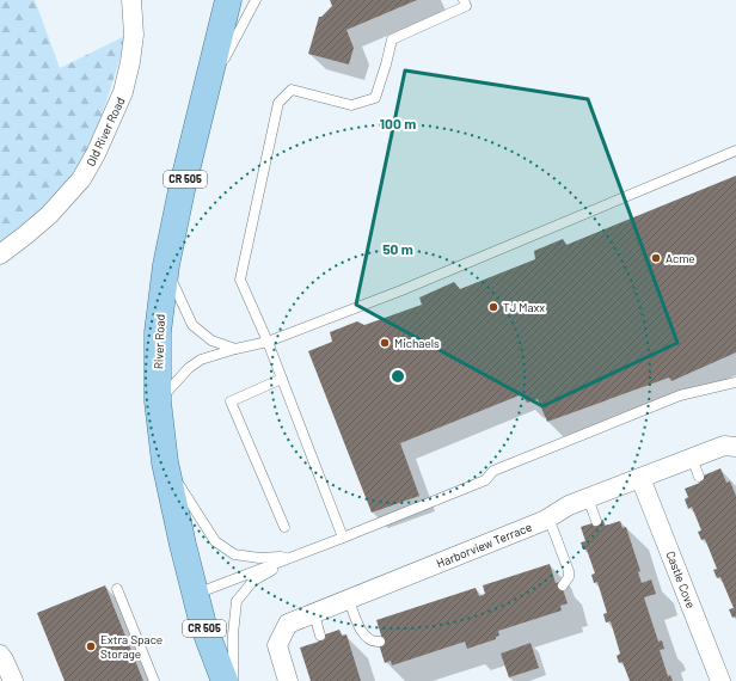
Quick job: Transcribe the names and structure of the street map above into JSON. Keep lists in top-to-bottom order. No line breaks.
{"streets":{"main road":["CR 505","River Road"],"street":["Old River Road","Harborview Terrace","Castle Cove"]},"crossings":[["Harborview Terrace","Castle Cove"]],"places":["Acme","TJ Maxx","Michaels","Extra Space Storage"],"rings":["100 m","50 m"]}
